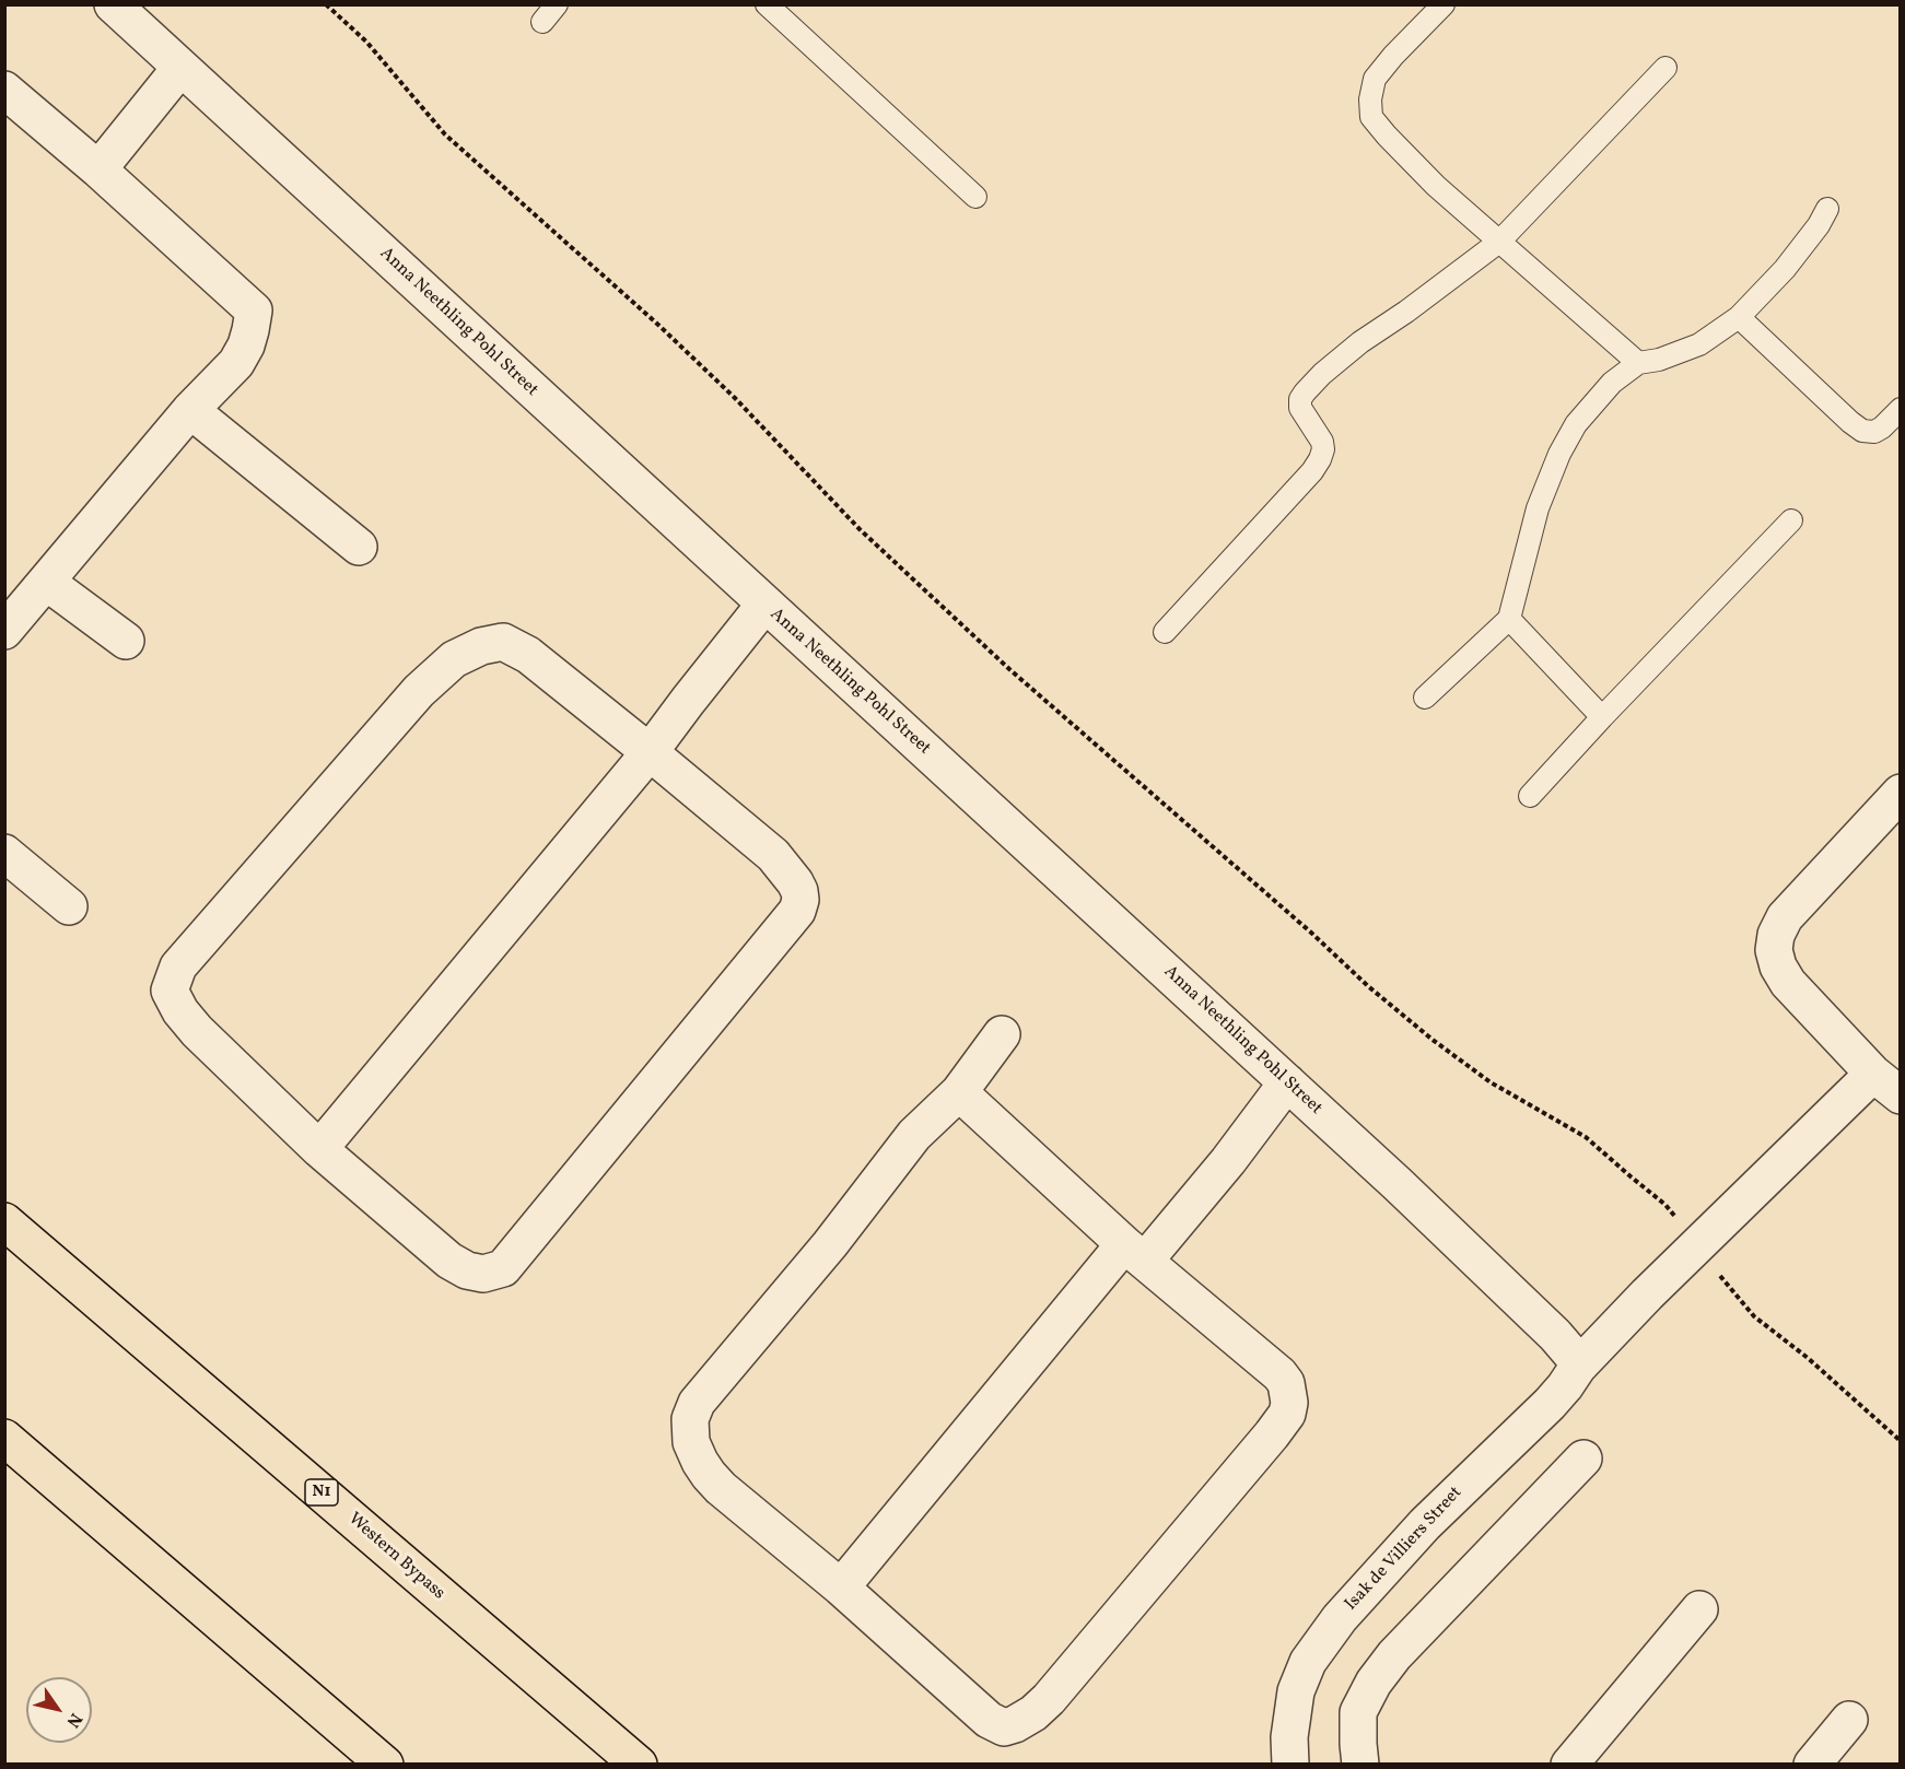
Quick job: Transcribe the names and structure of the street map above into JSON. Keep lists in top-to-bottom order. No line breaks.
{"streets":{"highway":["N1","Western Bypass"],"street":["Anna Neethling Pohl Street","Isak de Villiers Street"]},"crossings":[["Anna Neethling Pohl Street","Isak de Villiers Street"]],"north":"bottom right"}
